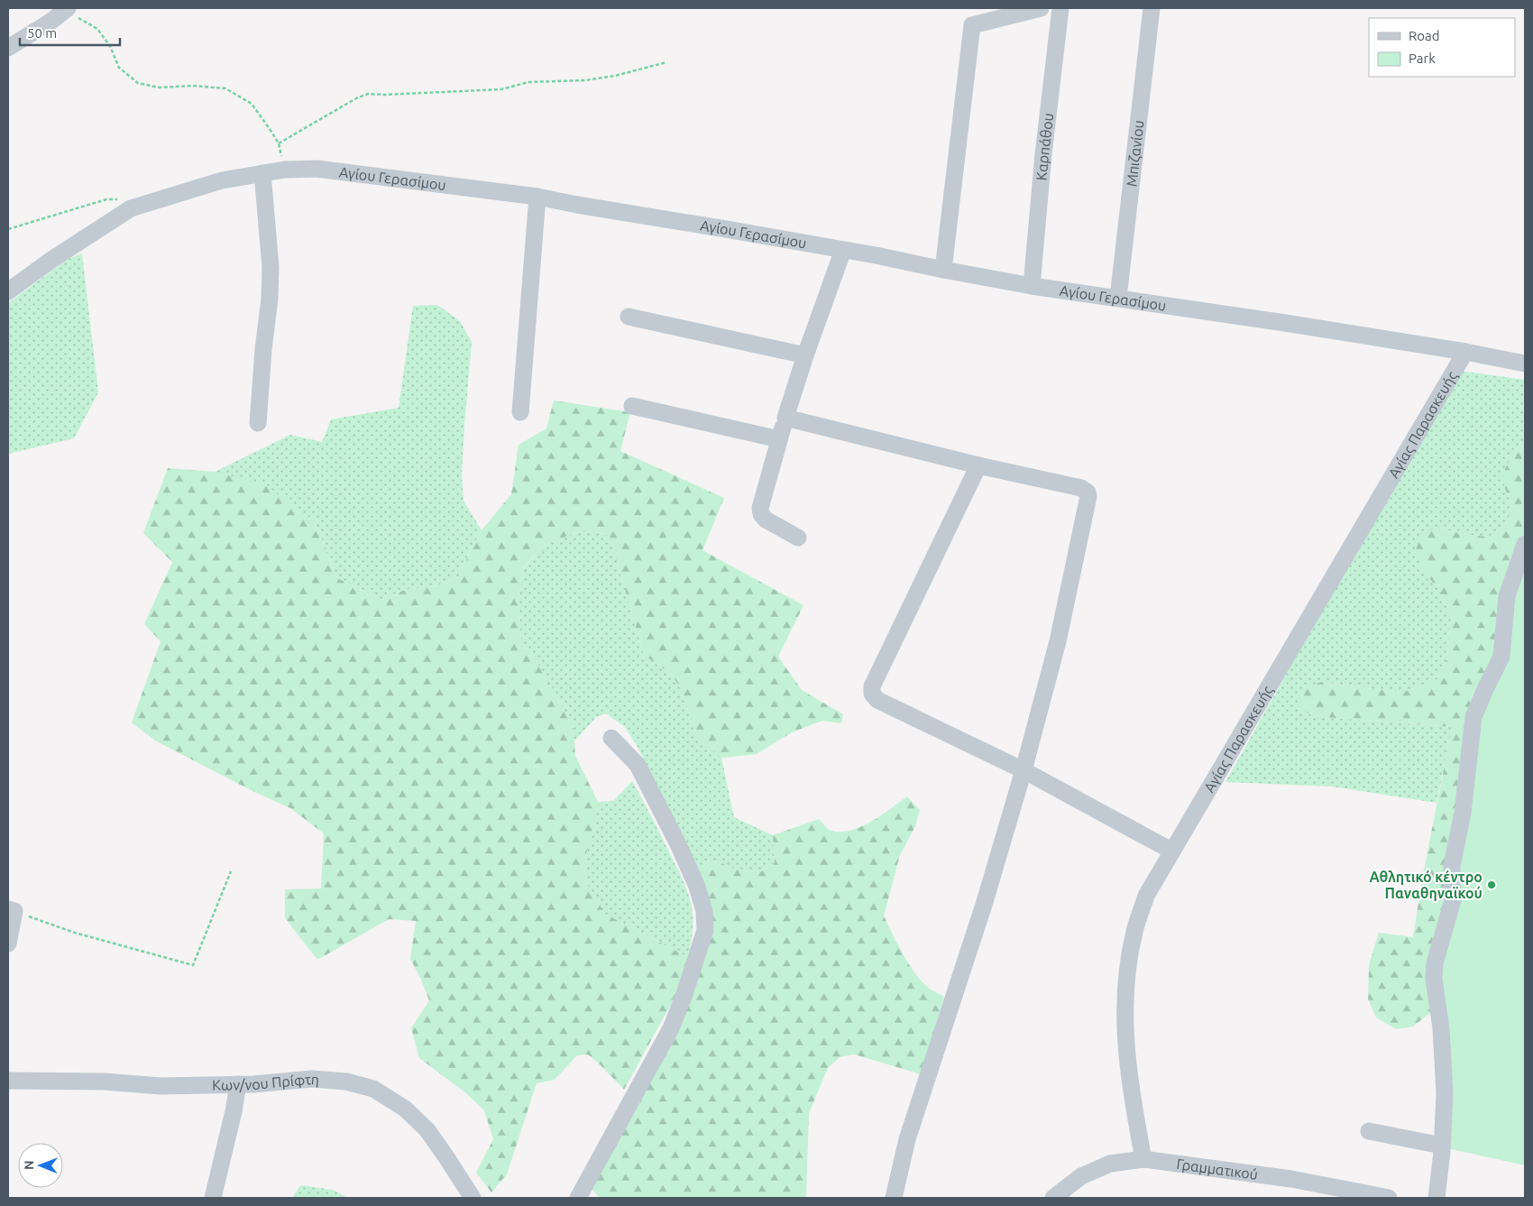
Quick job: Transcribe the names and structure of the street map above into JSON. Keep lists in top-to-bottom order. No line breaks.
{"streets":{"street":["Καρπάθου","Μπιζανίου","Αγίου Γερασίμου","Αγίας Παρασκευής","Κων/νου Πρίφτη","Γραμματικού"]},"crossings":[["Καρπάθου","Αγίου Γερασίμου"],["Μπιζανίου","Αγίου Γερασίμου"],["Αγίου Γερασίμου","Αγίας Παρασκευής"],["Αγίας Παρασκευής","Γραμματικού"]],"places":["Αθλητικό κέντρο Παναθηναϊκού"],"legend":["Road","Park"],"scale_bar":"50 m","north":"left"}
